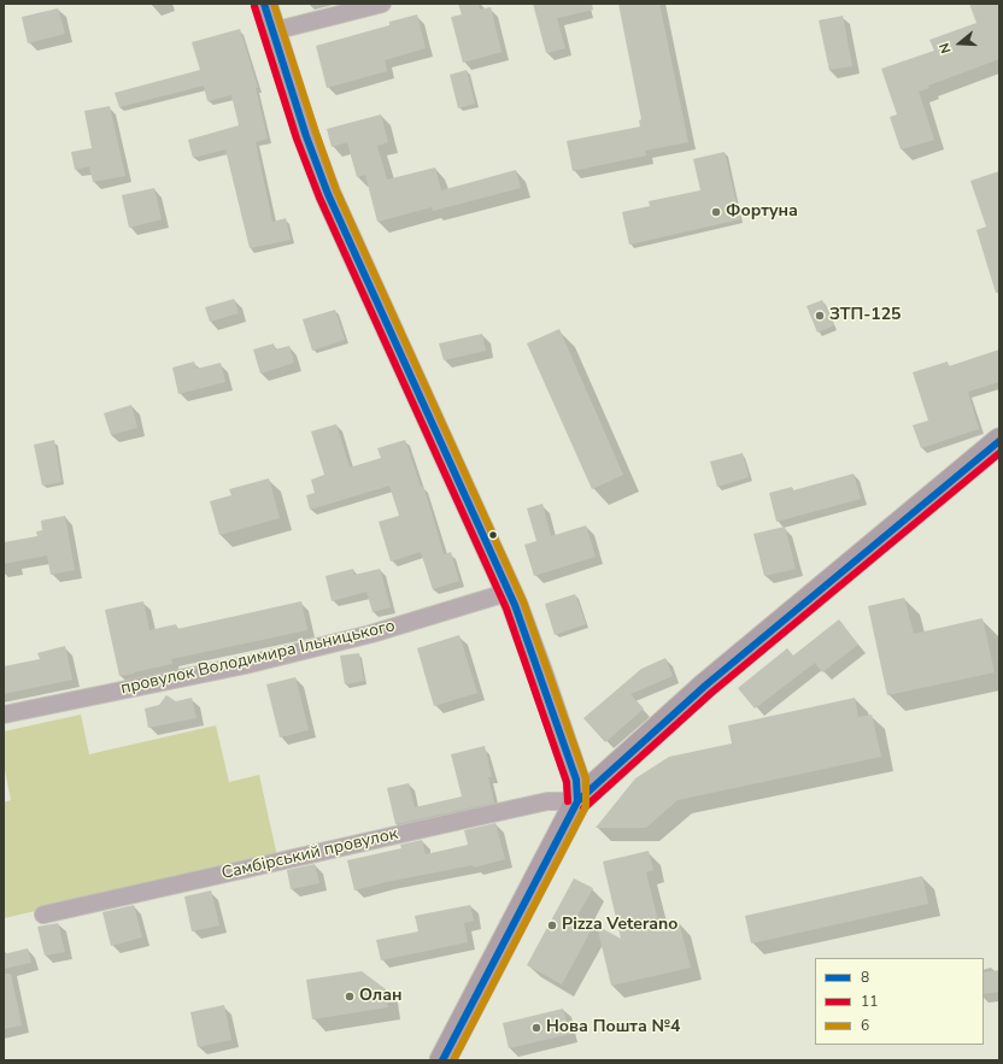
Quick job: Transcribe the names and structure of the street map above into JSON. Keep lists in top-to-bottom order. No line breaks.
{"streets":{"street":["провулок Володимира Ільницького","Самбірський провулок"]},"places":["Фортуна","ЗТП-125","Pizza Veterano","Олан","Нова Пошта №4"],"lines":["transit line 8","transit line 6","transit line 11"],"legend":["8","11","6"],"north":"left"}
